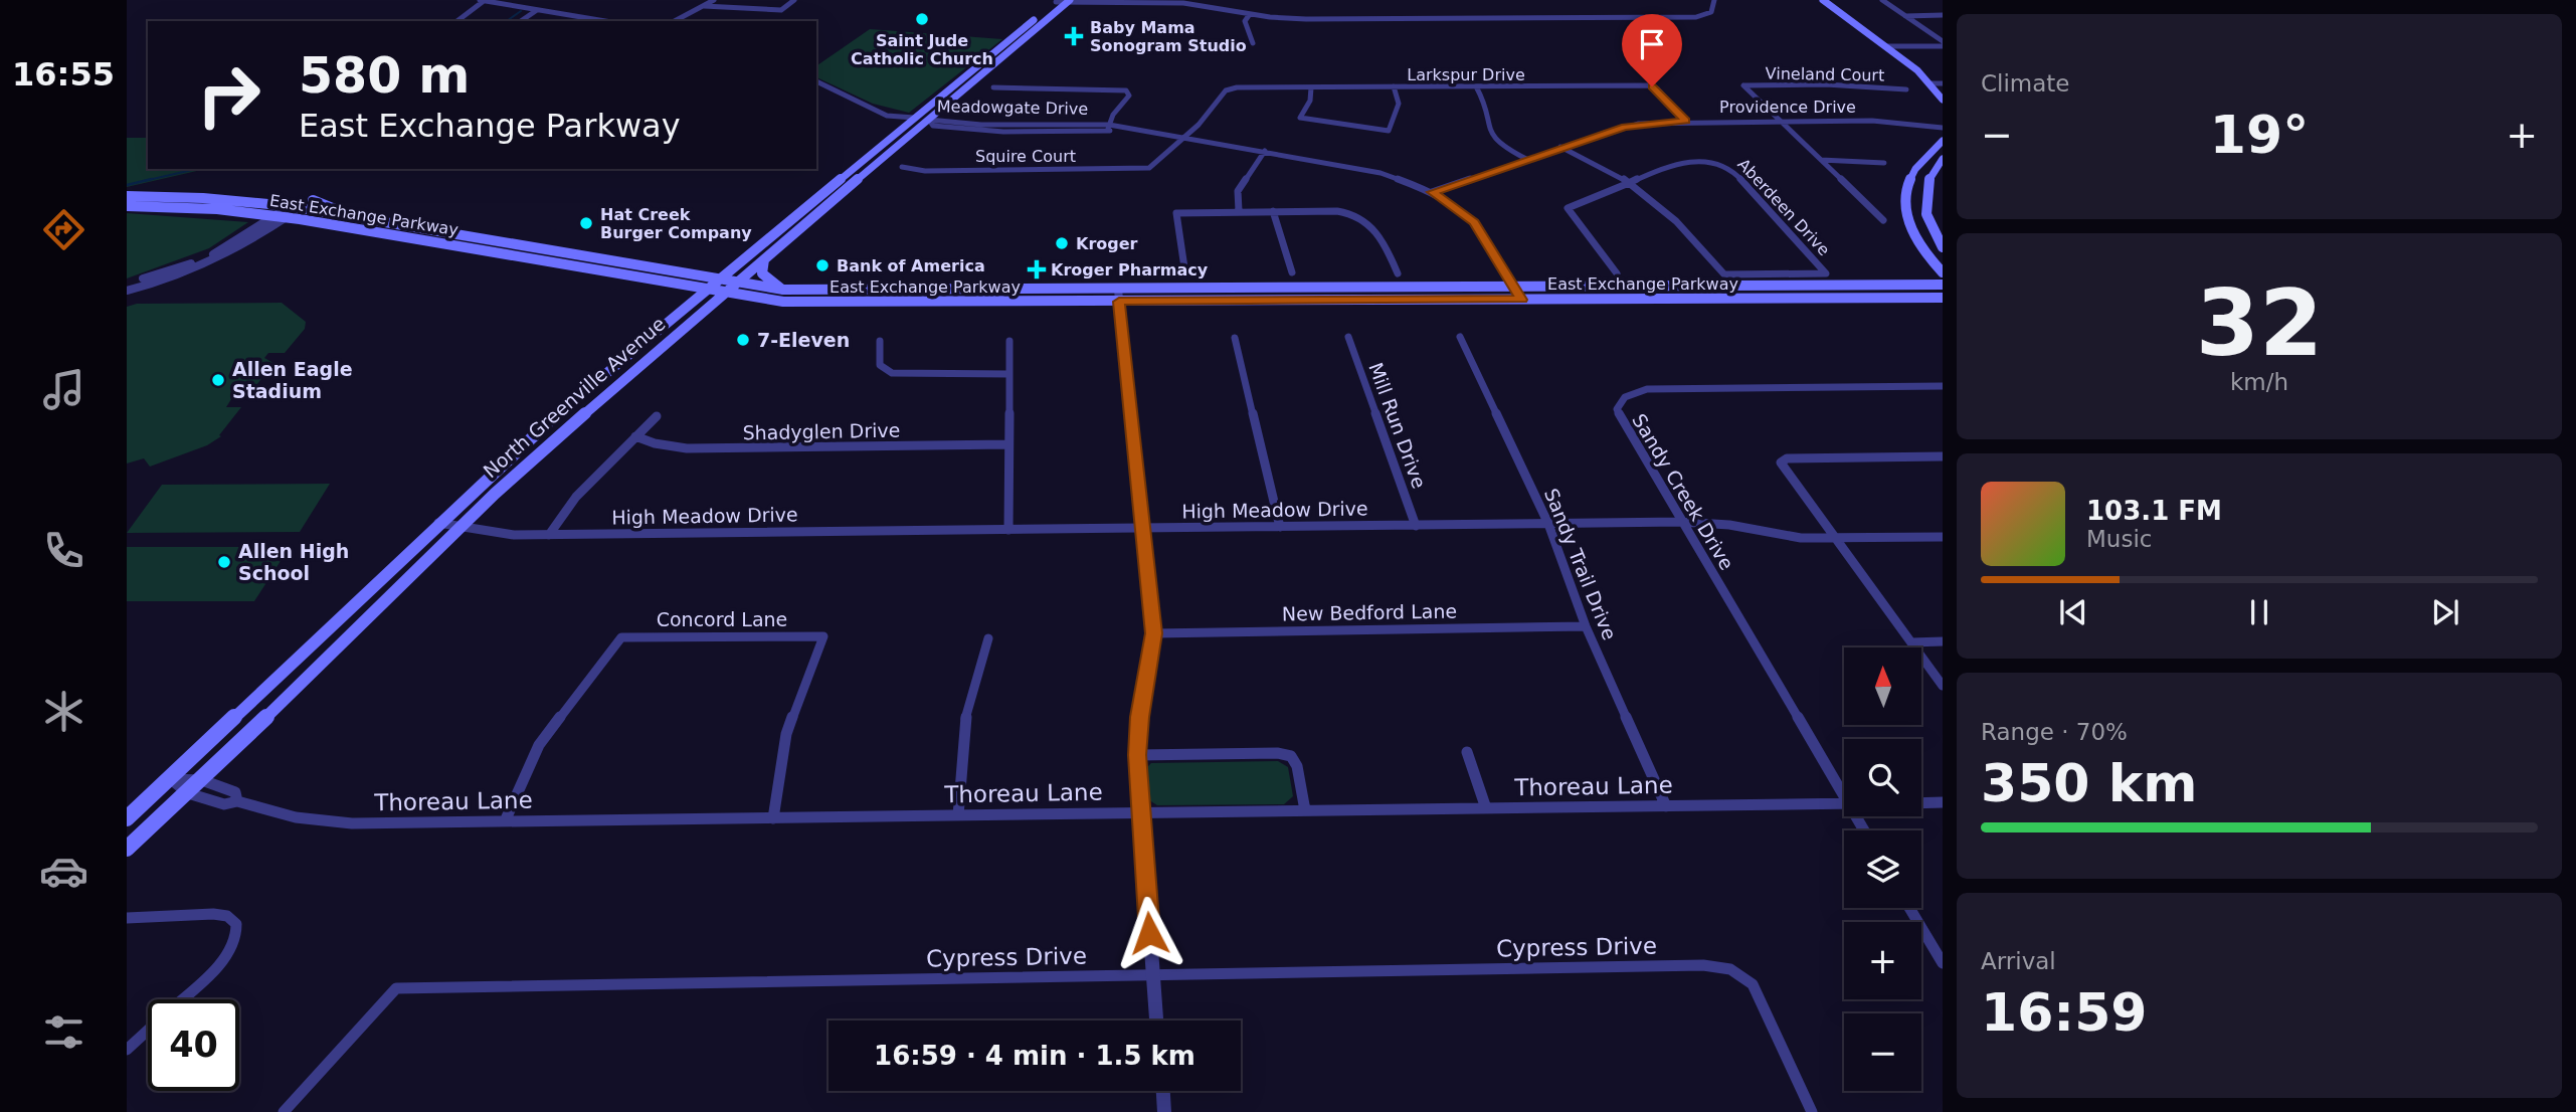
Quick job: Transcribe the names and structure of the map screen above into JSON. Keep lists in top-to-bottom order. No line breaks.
{"streets":{"main road":["East Exchange Parkway","North Greenville Avenue"],"street":["Larkspur Drive","Vineland Court","Providence Drive","Meadowgate Drive","Squire Court","Aberdeen Drive","Mill Run Drive","Shadyglen Drive","Sandy Creek Drive","High Meadow Drive","Sandy Trail Drive","New Bedford Lane","Concord Lane","Thoreau Lane","Cypress Drive"]},"crossings":[["Larkspur Drive","Providence Drive"],["Larkspur Drive","Meadowgate Drive"],["Larkspur Drive","Squire Court"],["Vineland Court","Providence Drive"],["Providence Drive","Meadowgate Drive"],["Meadowgate Drive","Squire Court"],["Meadowgate Drive","East Exchange Parkway"],["Meadowgate Drive","North Greenville Avenue"],["East Exchange Parkway","North Greenville Avenue"],["North Greenville Avenue","High Meadow Drive"],["North Greenville Avenue","Thoreau Lane"],["Mill Run Drive","High Meadow Drive"],["Sandy Creek Drive","High Meadow Drive"],["High Meadow Drive","Sandy Trail Drive"],["Sandy Trail Drive","New Bedford Lane"],["Sandy Trail Drive","Thoreau Lane"],["Concord Lane","Thoreau Lane"]],"places":{"other":["Saint Jude Catholic Church","Hat Creek Burger Company","Kroger","Bank of America","7-Eleven","Allen Eagle Stadium","Allen High School"],"health":["Baby Mama Sonogram Studio","Kroger Pharmacy"]},"north":"top","page":{"tabs":"16:55","tile":["Climate",["32","km/h"],["Range · 70%","350 km"],["Arrival","16:59"]],"turn":["580 m","East Exchange Parkway"],"heat":["−","19°","+"],"song":["103.1 FM","Music"],"map_buttons":["+","−"],"limit":"40","trip":"16:59 · 4 min · 1.5 km"}}
